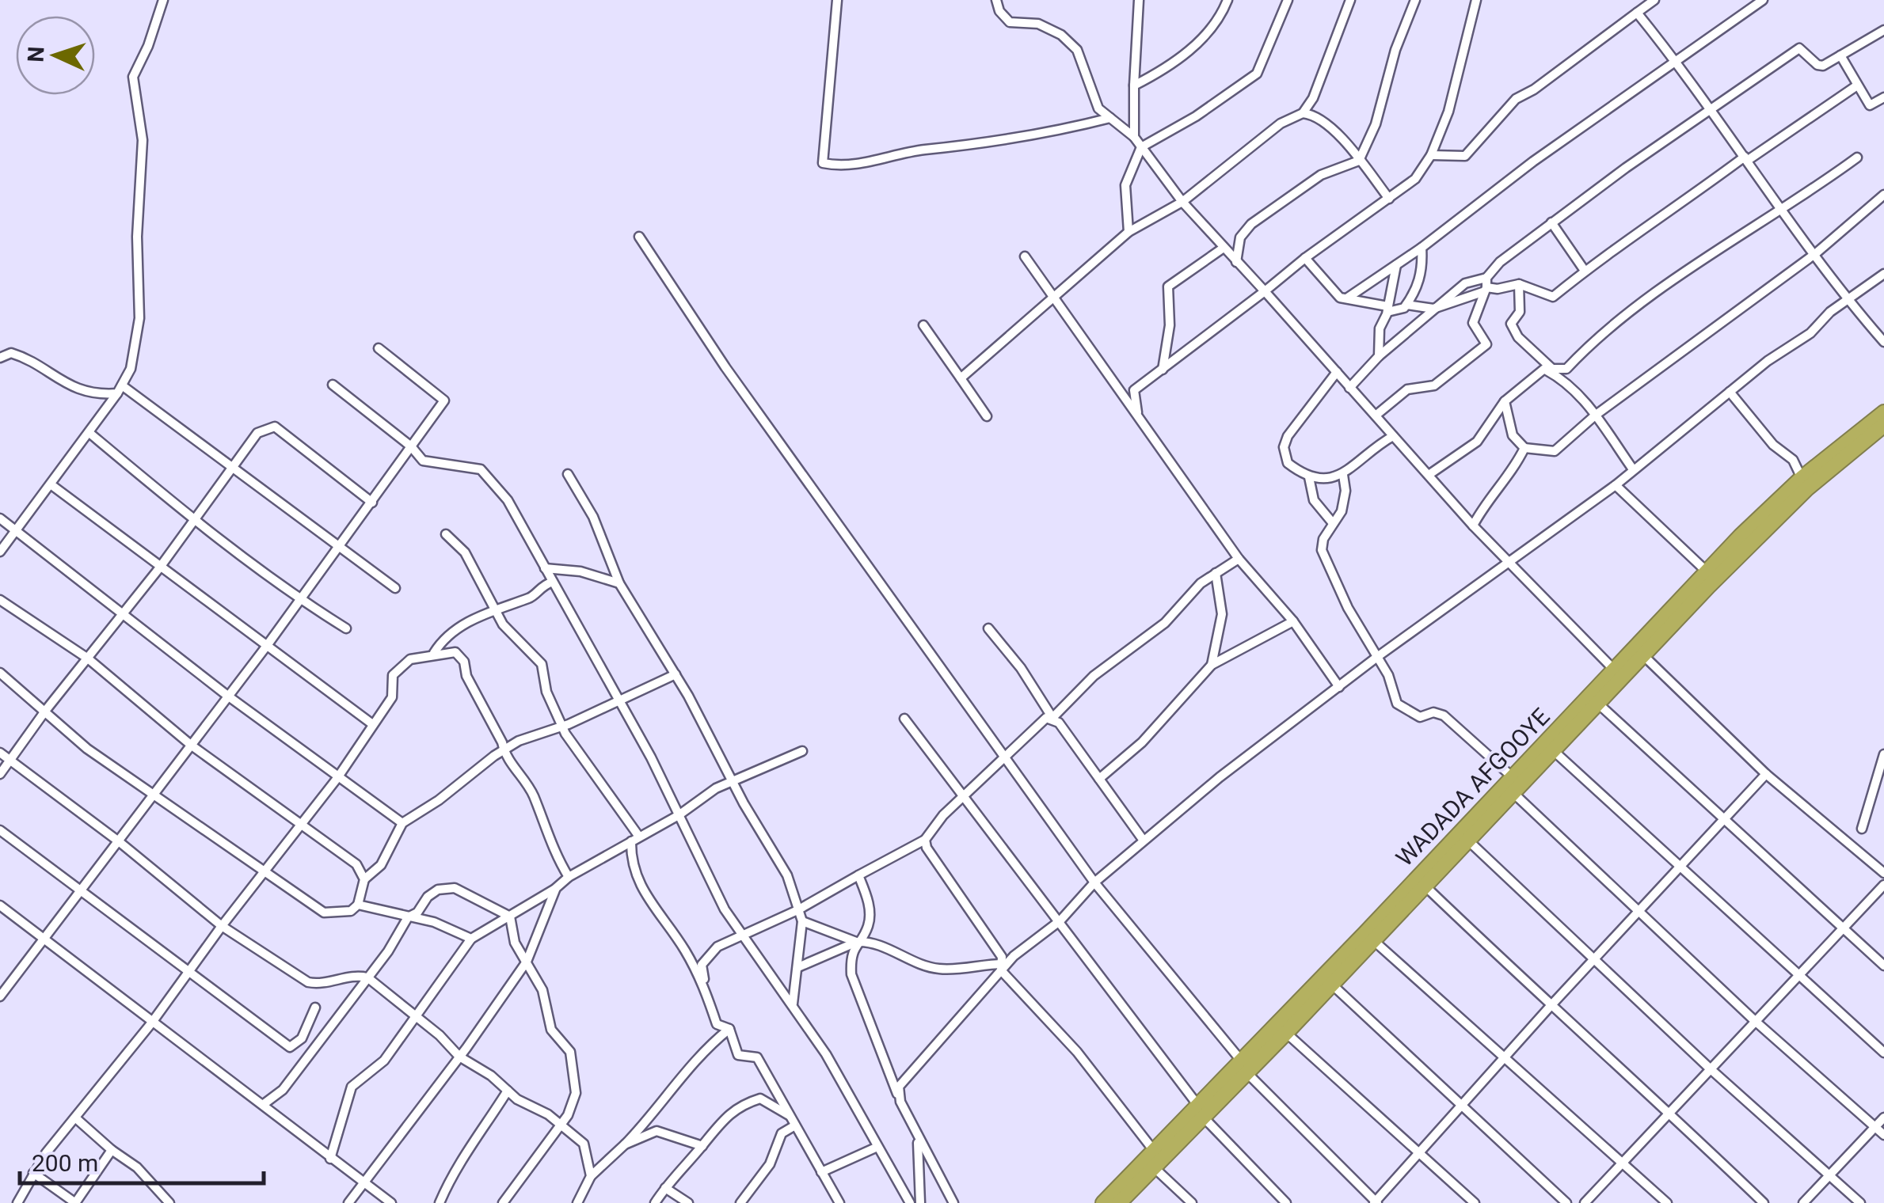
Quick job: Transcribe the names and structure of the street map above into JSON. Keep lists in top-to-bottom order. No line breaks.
{"streets":{"highway":["WADADA AFGOOYE"]},"scale_bar":"200 m","north":"left"}
